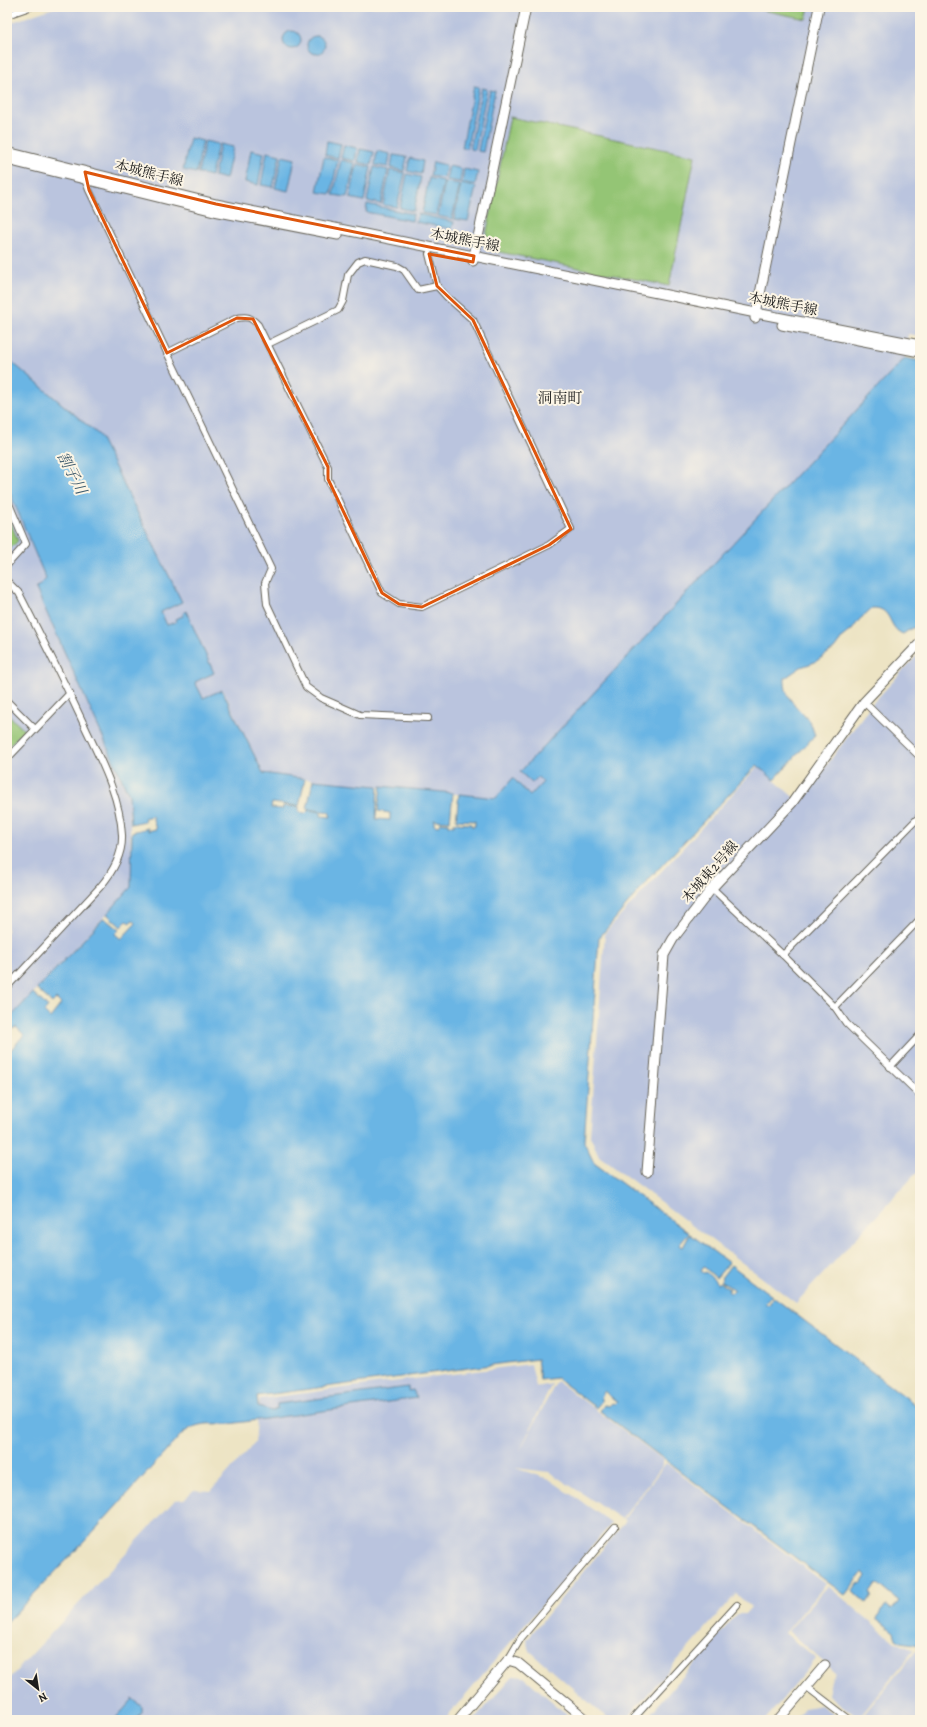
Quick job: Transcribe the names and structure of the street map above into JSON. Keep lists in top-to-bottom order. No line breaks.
{"streets":{"main road":["本城熊手線","本城東2号線"]},"districts":["洞南町"],"water":["割子川"],"north":"bottom right"}
